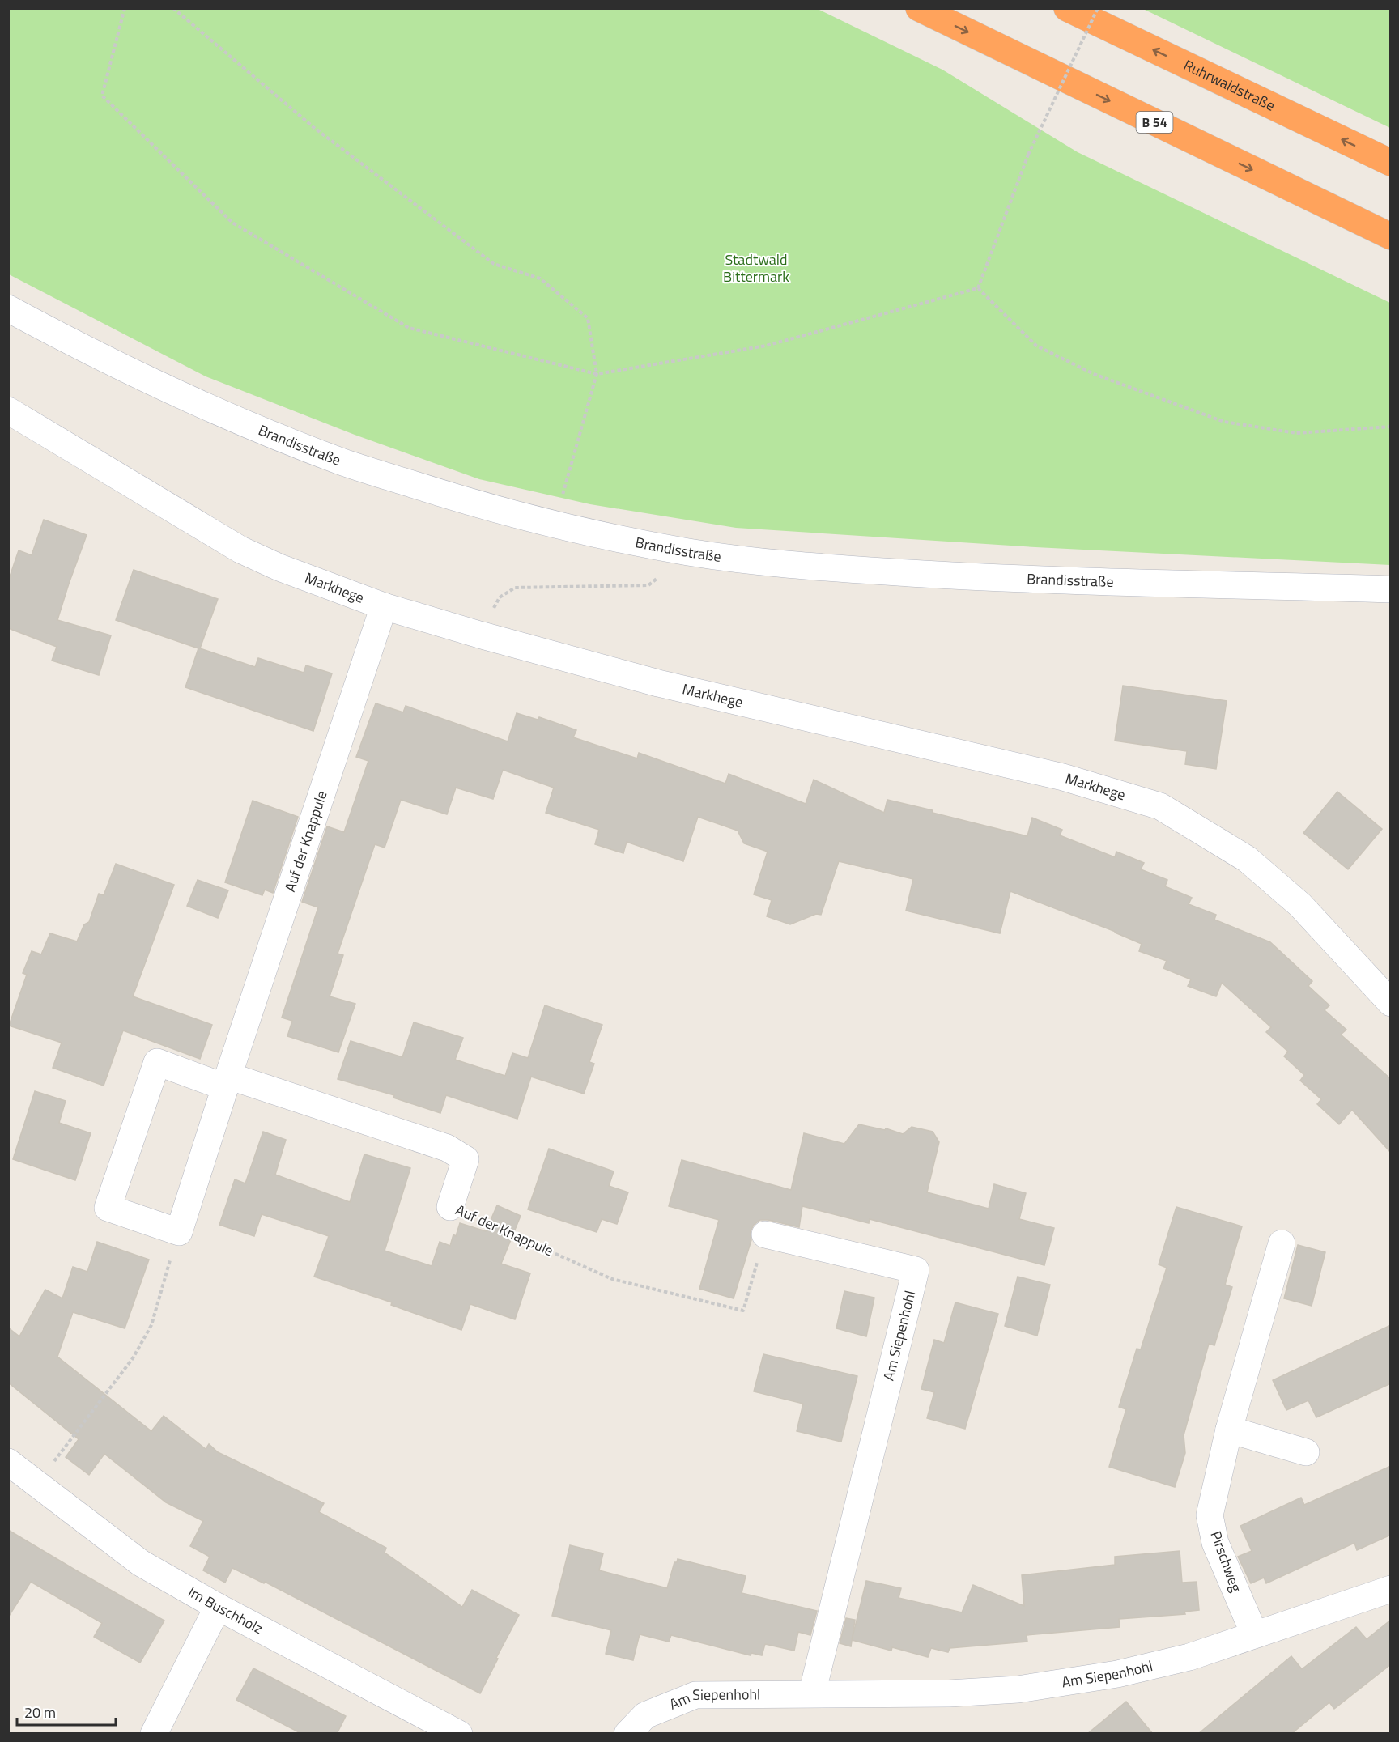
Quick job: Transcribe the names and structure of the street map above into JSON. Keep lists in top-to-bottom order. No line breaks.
{"streets":{"highway":["Ruhrwaldstraße","B 54"],"street":["Brandisstraße","Markhege","Auf der Knappule","Am Siepenhohl","Pirschweg","Im Buschholz"]},"crossings":[["Markhege","Auf der Knappule"],["Auf der Knappule","Am Siepenhohl"],["Am Siepenhohl","Pirschweg"]],"parks":["Stadtwald Bittermark"],"scale_bar":"20 m"}
